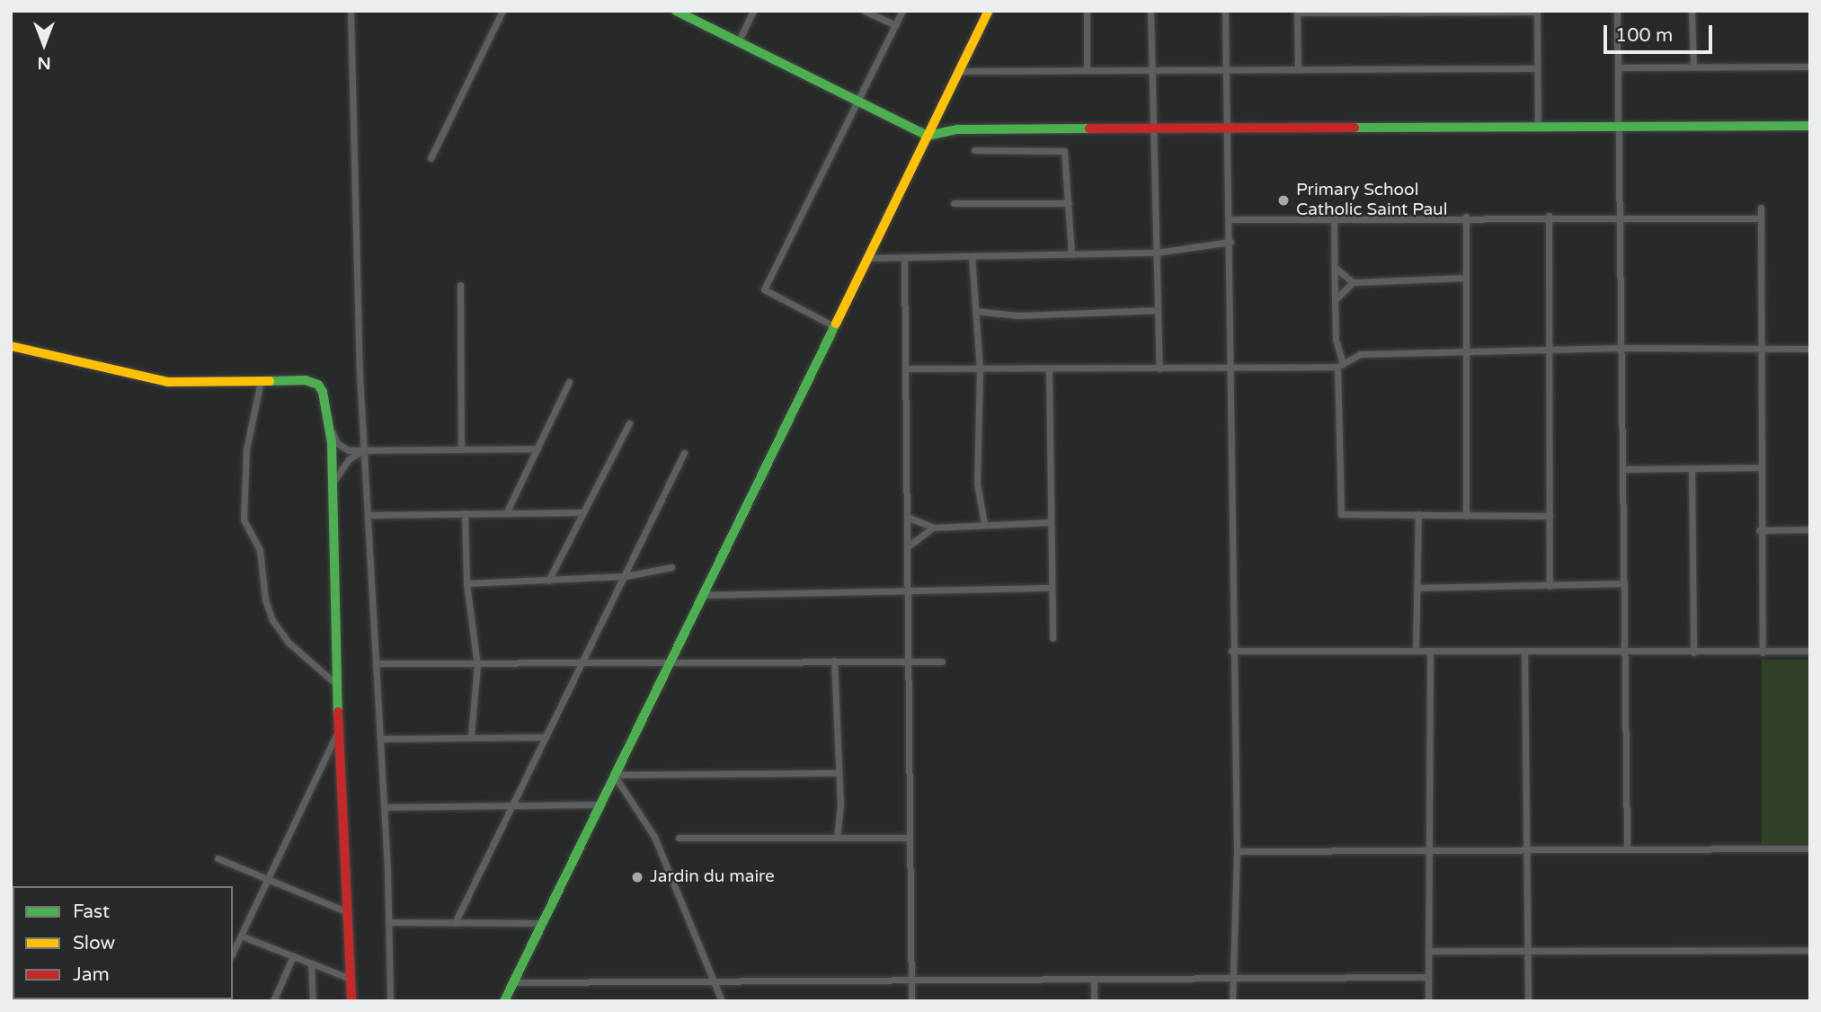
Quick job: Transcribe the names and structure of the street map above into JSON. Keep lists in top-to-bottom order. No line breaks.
{"places":["Primary School Catholic Saint Paul","Jardin du maire"],"legend":["Fast","Slow","Jam"],"scale_bar":"100 m","north":"bottom"}
